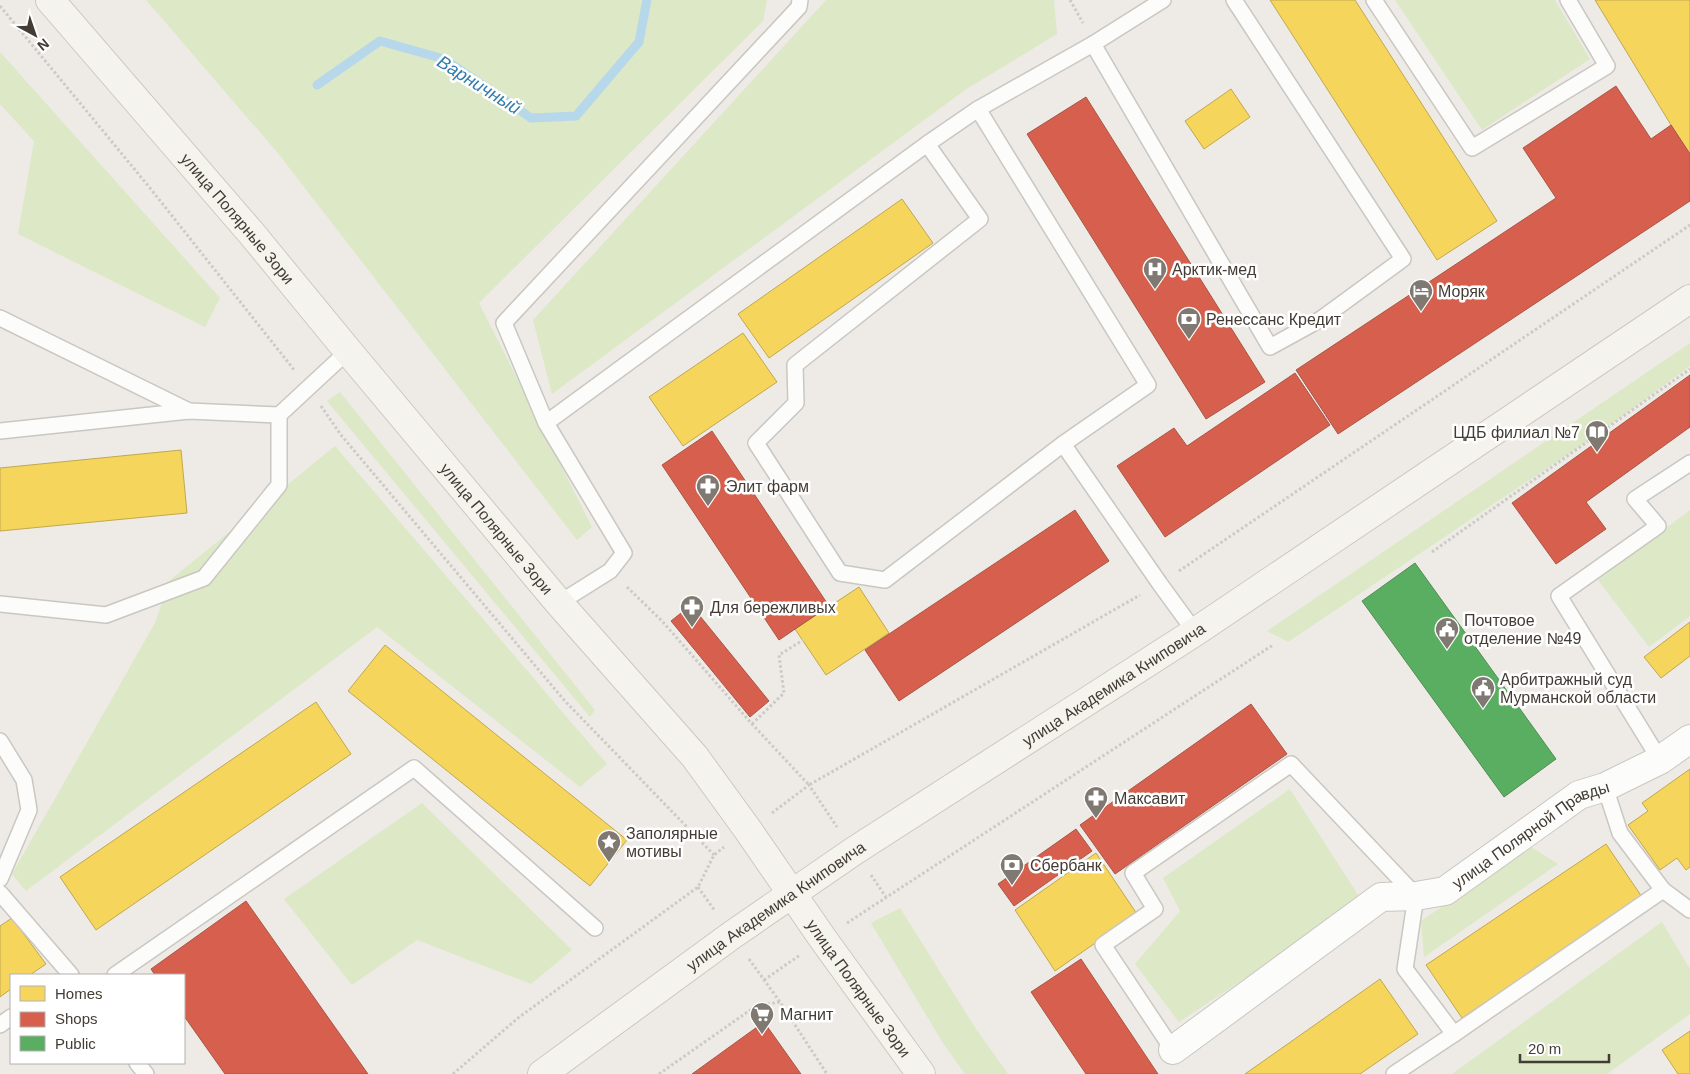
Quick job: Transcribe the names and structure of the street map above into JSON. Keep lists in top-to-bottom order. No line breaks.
{"streets":{"main road":["улица Полярные Зори","улица Академика Книповича"],"street":["улица Полярной Правды"]},"crossings":[["улица Полярные Зори","улица Академика Книповича"]],"water":["Варничный"],"places":{"hospital":["Арктик-мед"],"hotel":["Моряк"],"bank":["Ренессанс Кредит","Сбербанк"],"library":["ЦДБ филиал №7"],"pharmacy":["Элит фарм","Для бережливых","Максавит"],"public building":["Почтовое отделение №49","Арбитражный суд Мурманской области"],"place":["Заполярные мотивы"],"supermarket":["Магнит"]},"legend":["Homes","Shops","Public"],"scale_bar":"20 m","north":"bottom right"}
